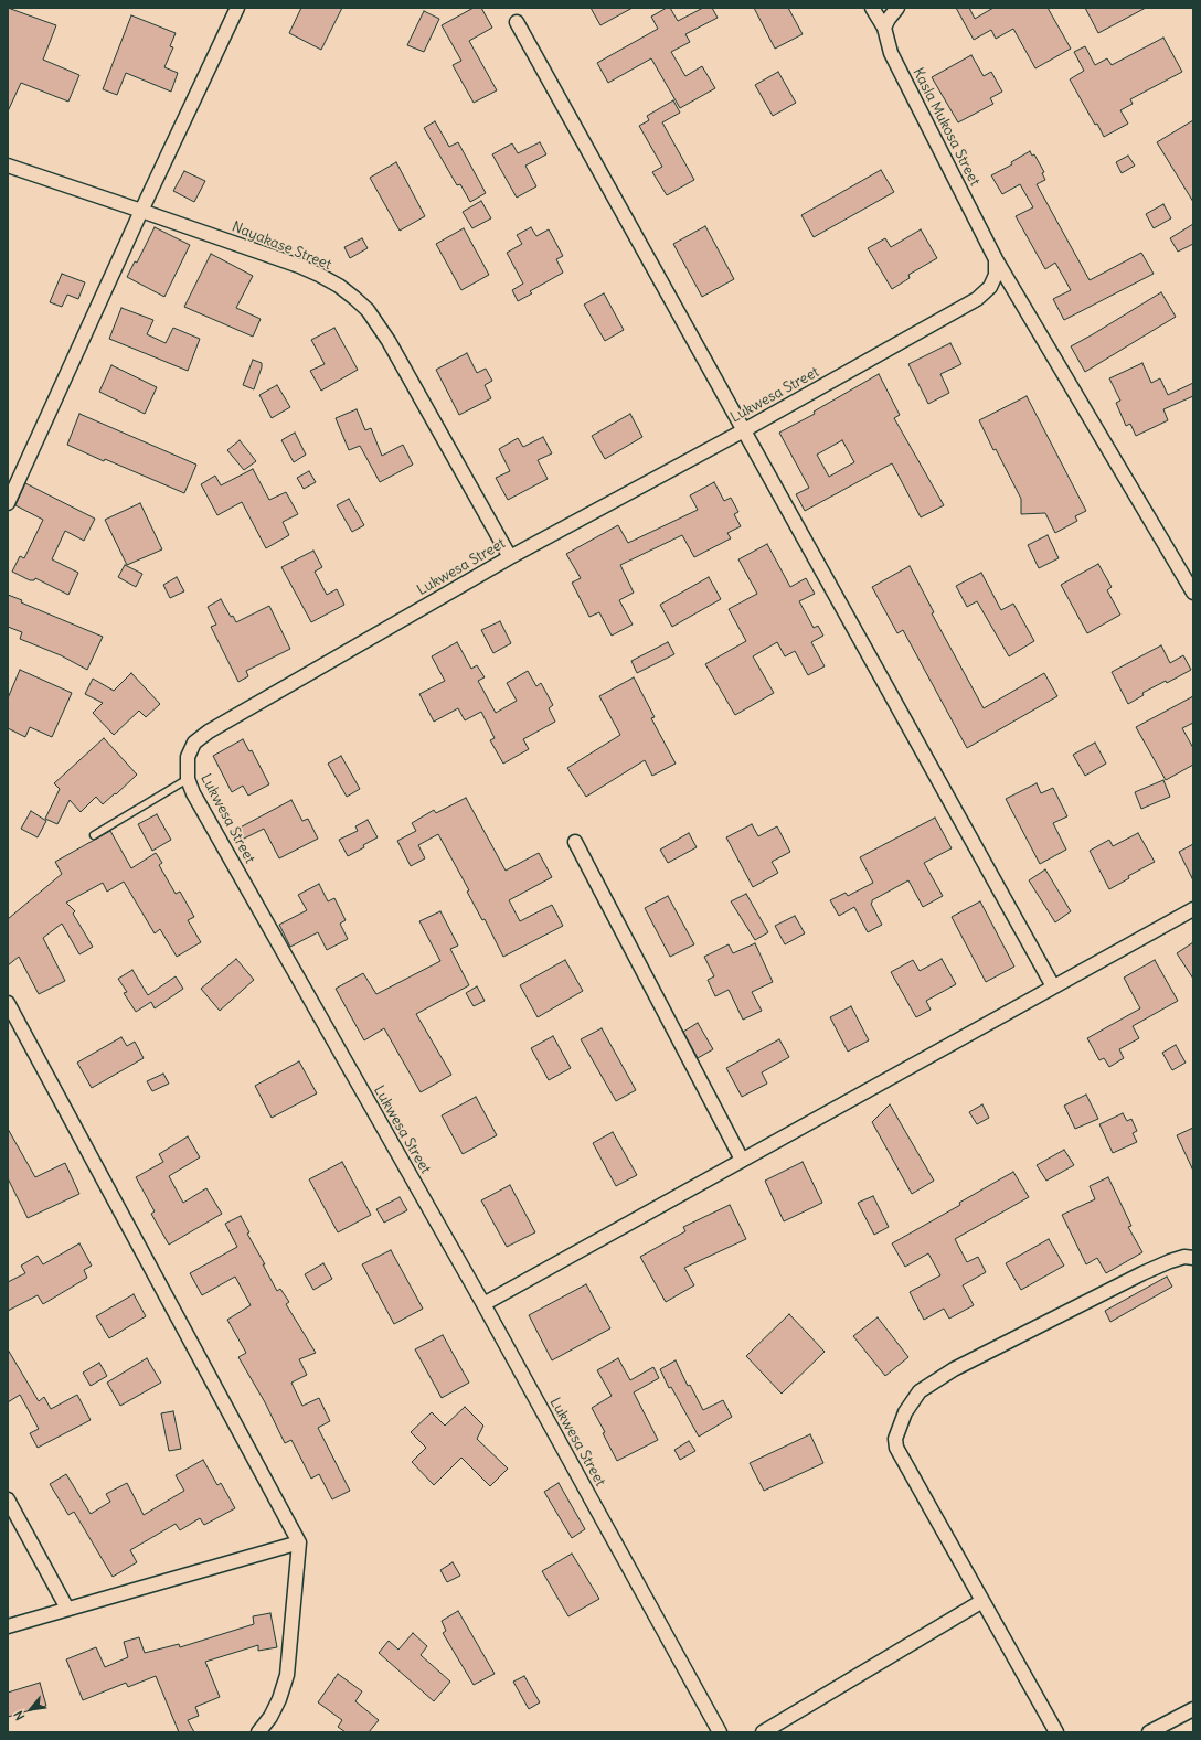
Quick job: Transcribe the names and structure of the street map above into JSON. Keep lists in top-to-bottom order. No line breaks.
{"streets":{"street":["Kasla Mukosa Street","Nayakase Street","Lukwesa Street"]},"crossings":[["Kasla Mukosa Street","Lukwesa Street"],["Nayakase Street","Lukwesa Street"]],"north":"bottom left"}
